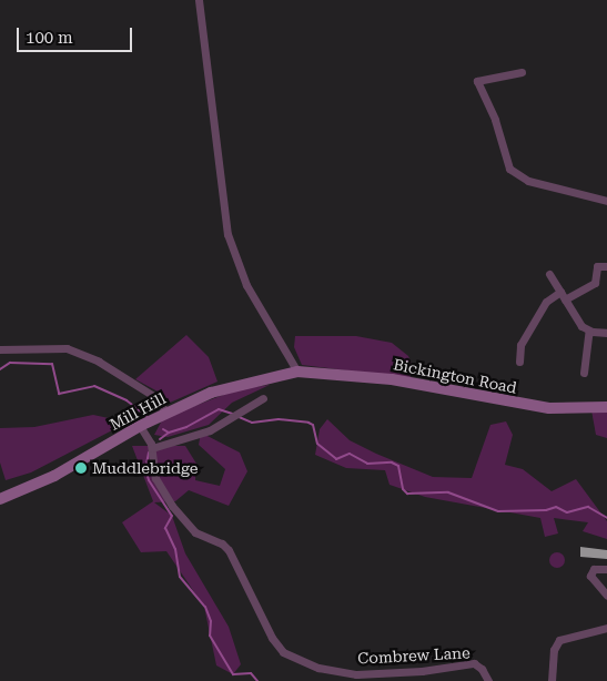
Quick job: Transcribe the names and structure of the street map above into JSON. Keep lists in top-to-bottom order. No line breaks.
{"streets":{"main road":["Bickington Road","Mill Hill"],"street":["Combrew Lane"]},"crossings":[["Bickington Road","Mill Hill"],["Mill Hill","Combrew Lane"]],"places":["Muddlebridge"],"scale_bar":"100 m"}
